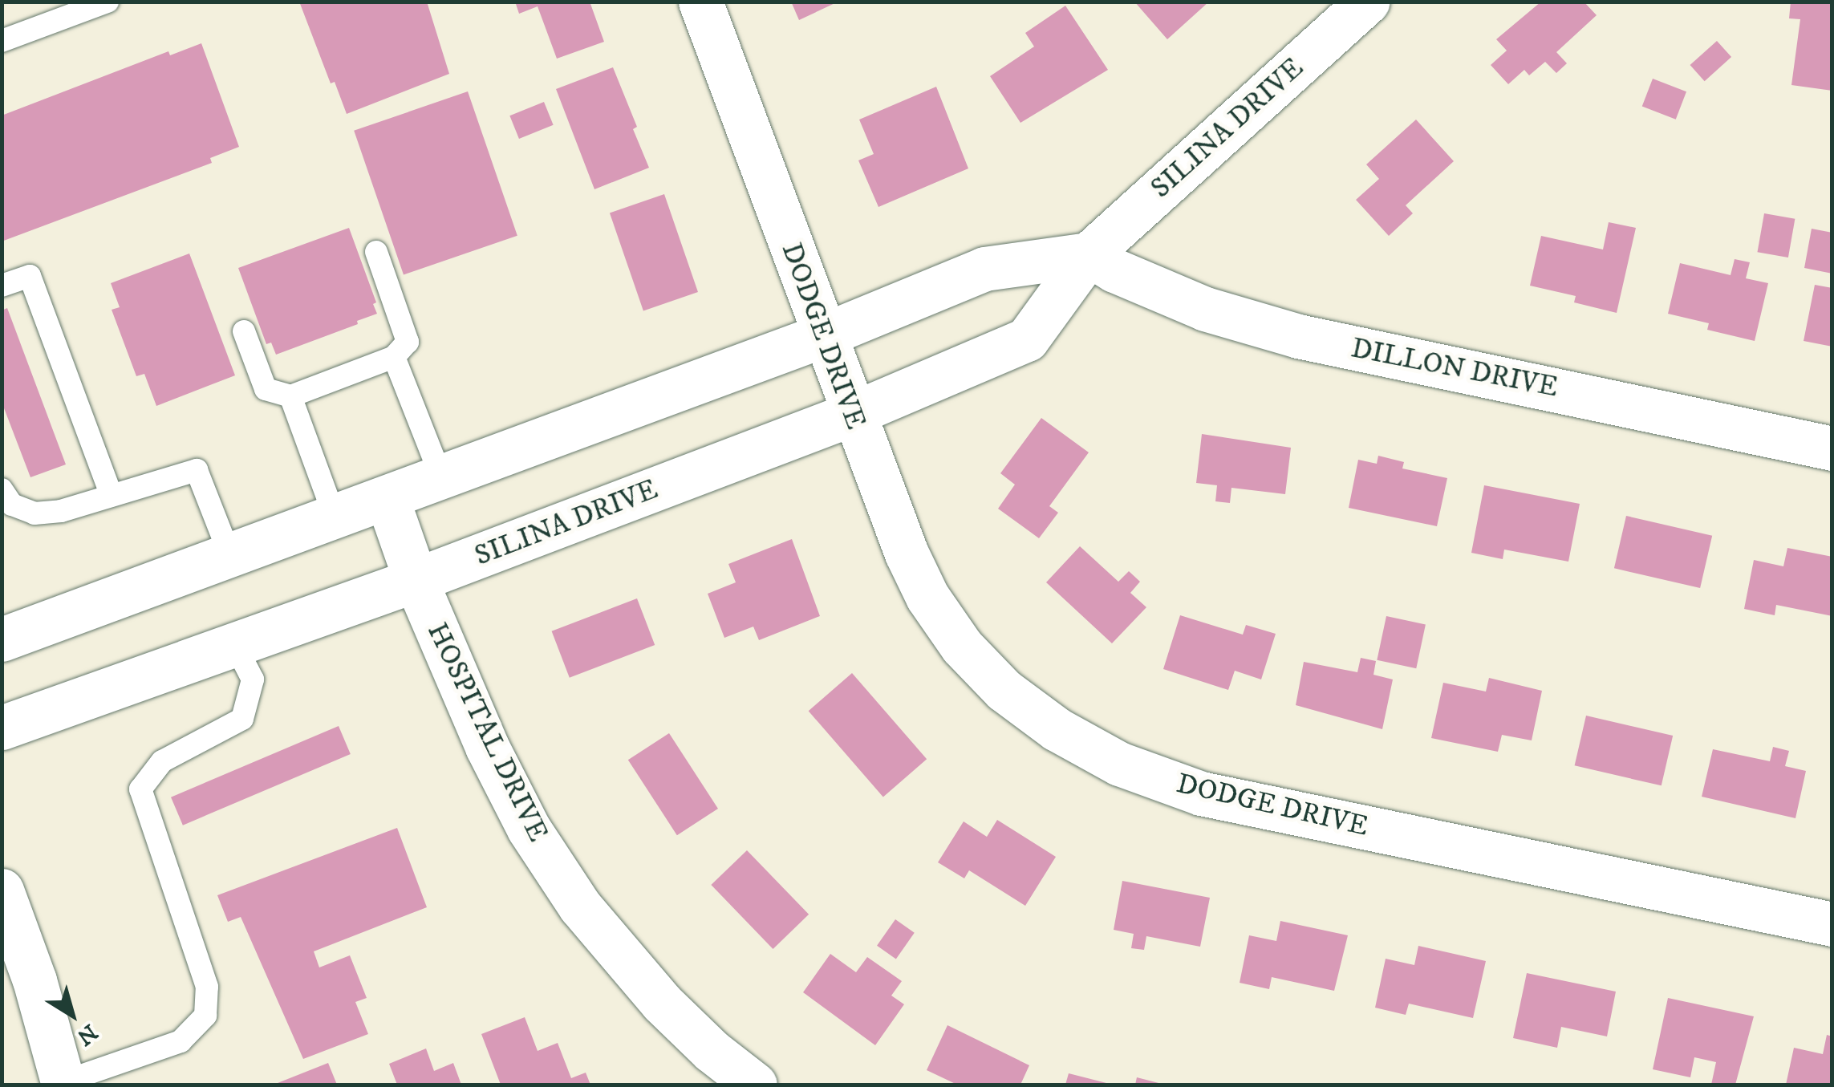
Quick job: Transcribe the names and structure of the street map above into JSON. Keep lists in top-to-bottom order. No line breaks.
{"streets":{"street":["SILINA DRIVE","DODGE DRIVE","DILLON DRIVE","HOSPITAL DRIVE"]},"crossings":[["SILINA DRIVE","DODGE DRIVE"],["SILINA DRIVE","DILLON DRIVE"],["SILINA DRIVE","HOSPITAL DRIVE"]],"north":"bottom right"}
